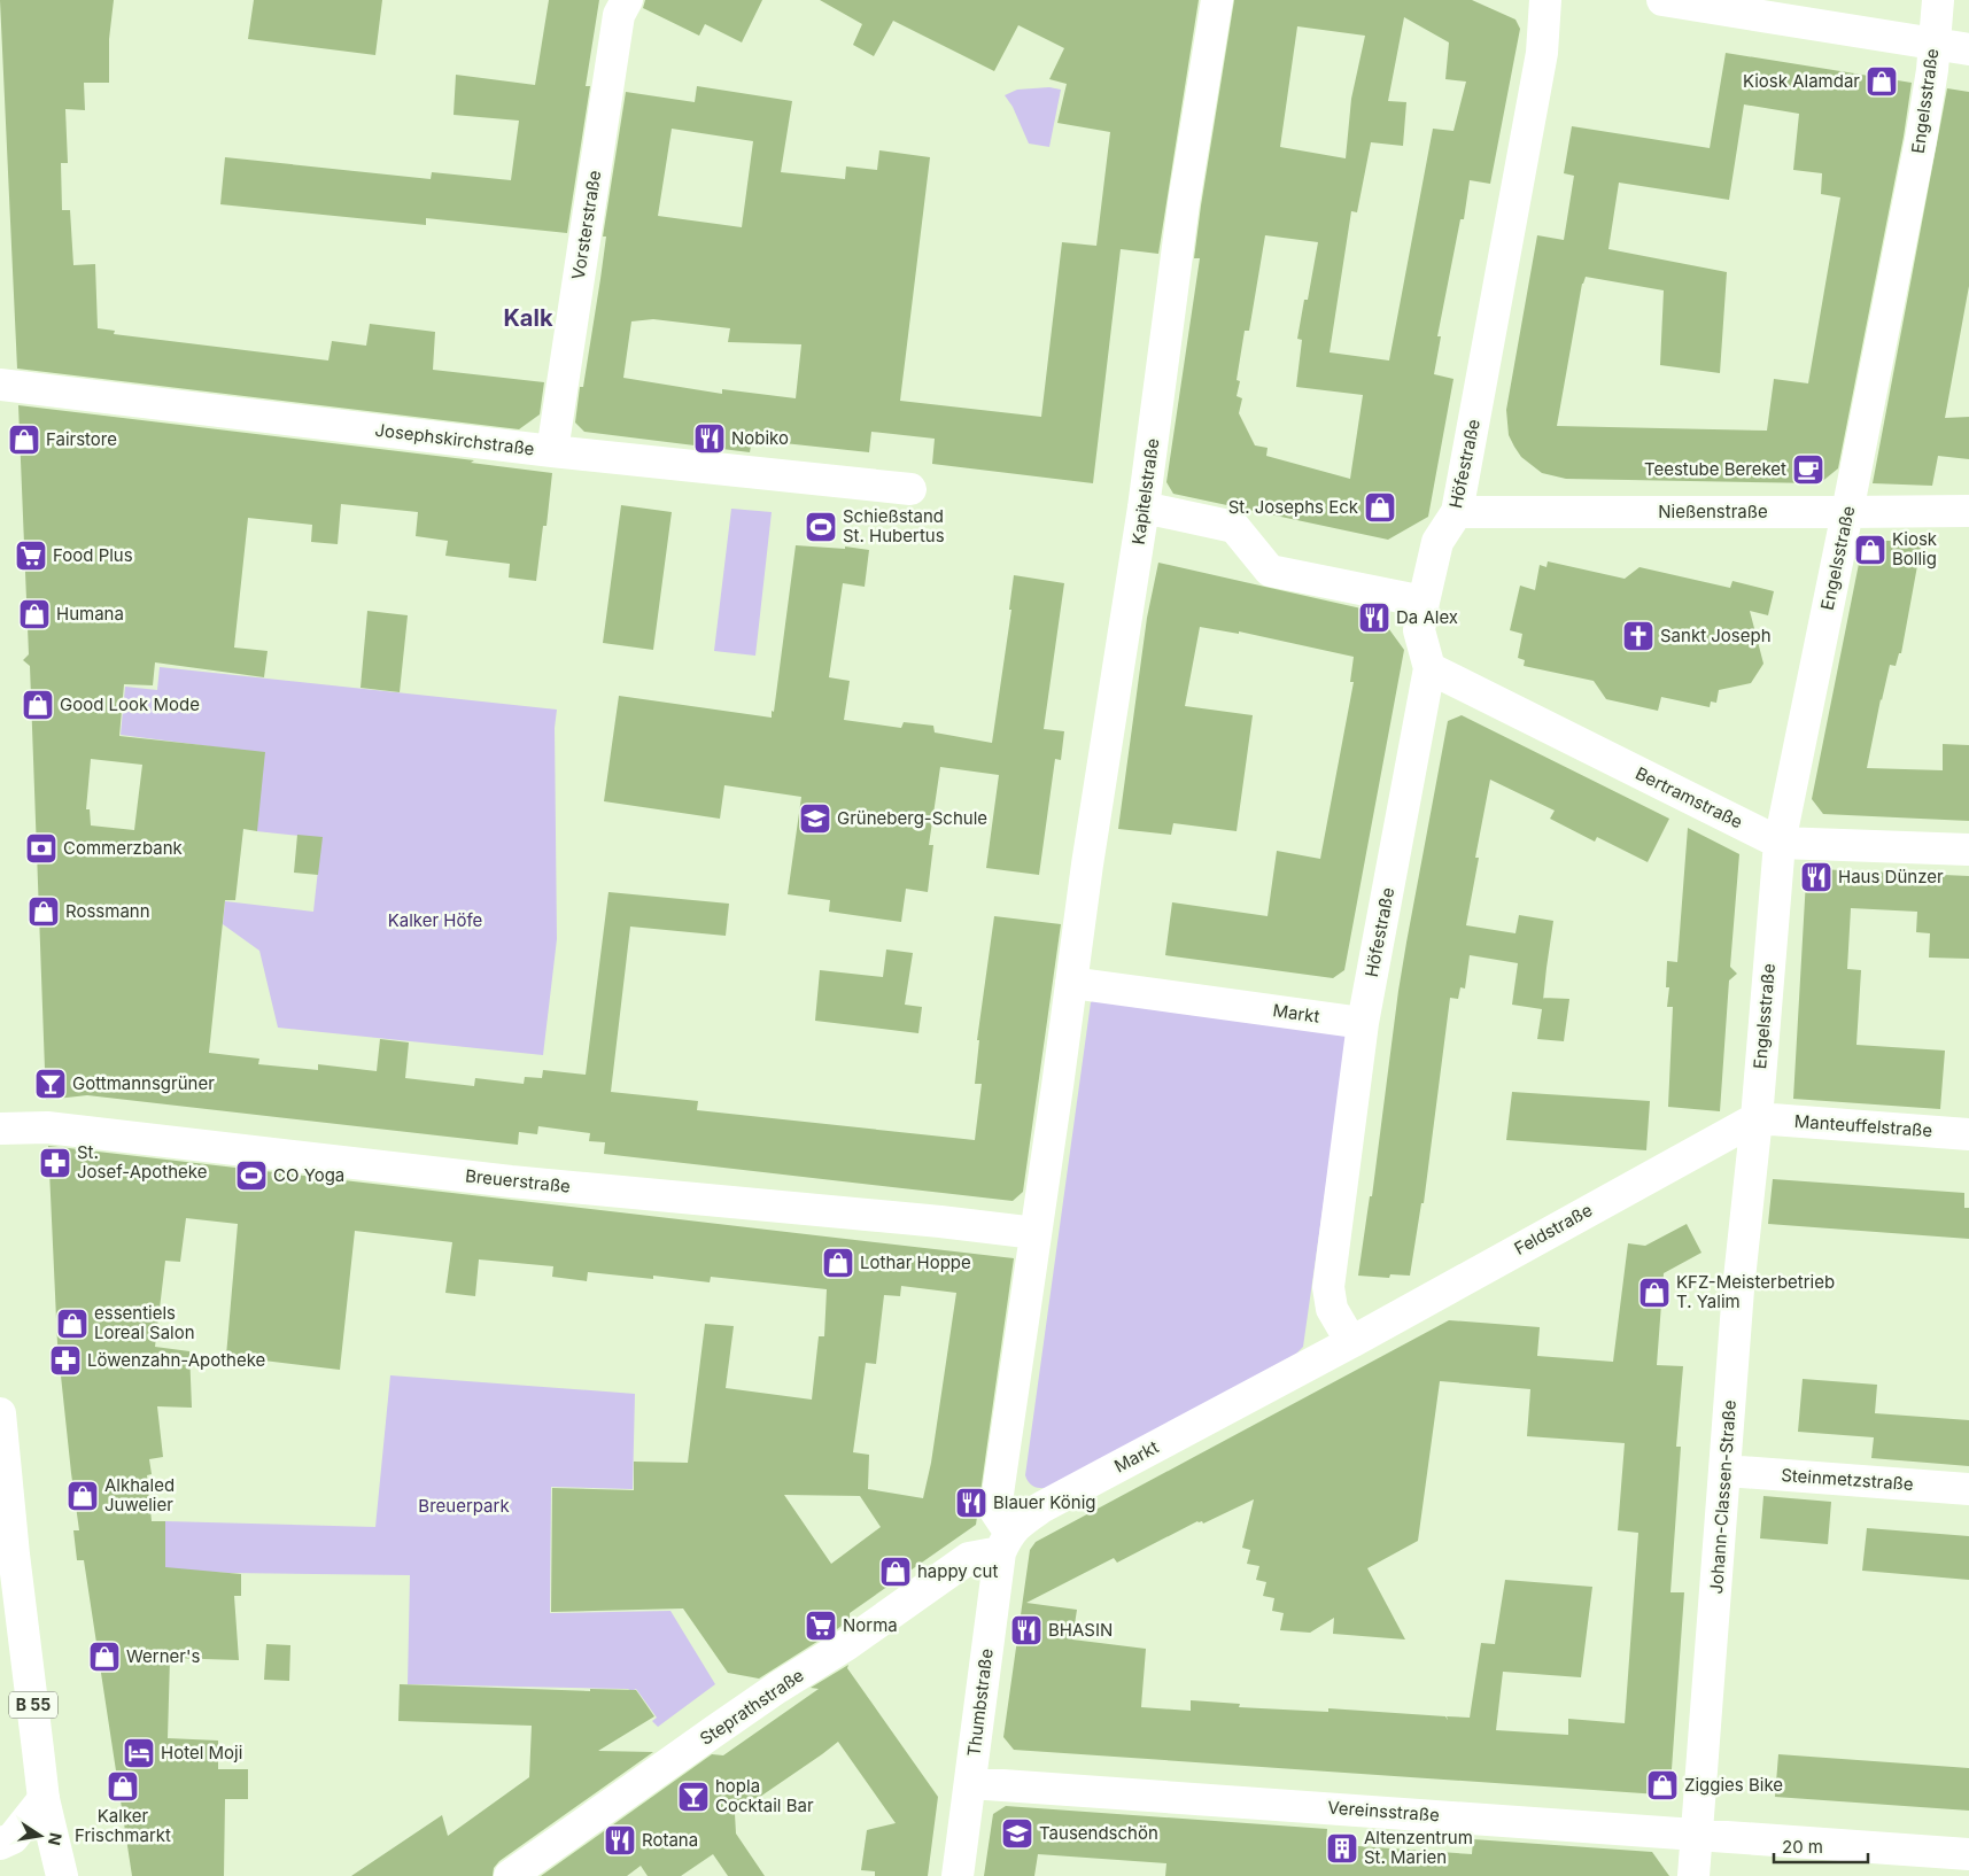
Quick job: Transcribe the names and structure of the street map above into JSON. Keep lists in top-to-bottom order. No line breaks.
{"streets":{"street":["Engelsstraße","Vorsterstraße","Josephskirchstraße","Höfestraße","Kapitelstraße","Nießenstraße","Bertramstraße","Markt","Manteuffelstraße","Breuerstraße","Feldstraße","Steinmetzstraße","Johann-Classen-Straße","Thumbstraße","B 55","Steprathstraße","Vereinsstraße"]},"crossings":[["Engelsstraße","Nießenstraße"],["Engelsstraße","Bertramstraße"],["Engelsstraße","Manteuffelstraße"],["Engelsstraße","Feldstraße"],["Engelsstraße","Johann-Classen-Straße"],["Vorsterstraße","Josephskirchstraße"],["Höfestraße","Nießenstraße"],["Höfestraße","Bertramstraße"],["Höfestraße","Markt"],["Kapitelstraße","Markt"],["Markt","Feldstraße"],["Markt","Thumbstraße"],["Markt","Steprathstraße"],["Manteuffelstraße","Feldstraße"],["Manteuffelstraße","Johann-Classen-Straße"],["Feldstraße","Johann-Classen-Straße"],["Steinmetzstraße","Johann-Classen-Straße"],["Johann-Classen-Straße","Vereinsstraße"],["Thumbstraße","Steprathstraße"],["Thumbstraße","Vereinsstraße"]],"districts":["Kalk"],"parks":["Kalker Höfe","Breuerpark"],"places":{"shop":["Kiosk Alamdar","Fairstore","St. Josephs Eck","Kiosk Bollig","Humana","Good Look Mode","Rossmann","Lothar Hoppe","KFZ-Meisterbetrieb T. Yalim","essentiels Loreal Salon","Alkhaled Juwelier","happy cut","Werner's","Ziggies Bike","Kalker Frischmarkt"],"restaurant":["Nobiko","Da Alex","Haus Dünzer","Blauer König","BHASIN","Rotana"],"cafe":["Teestube Bereket"],"sports":["Schießstand St. Hubertus","CO Yoga"],"supermarket":["Food Plus","Norma"],"church":["Sankt Joseph"],"school or university":["Grüneberg-Schule","Tausendschön"],"bank":["Commerzbank"],"bar":["Gottmannsgrüner","hopla Cocktail Bar"],"pharmacy":["St. Josef-Apotheke","Löwenzahn-Apotheke"],"hotel":["Hotel Moji"],"building":["Altenzentrum St. Marien"]},"scale_bar":"20 m","north":"right"}
